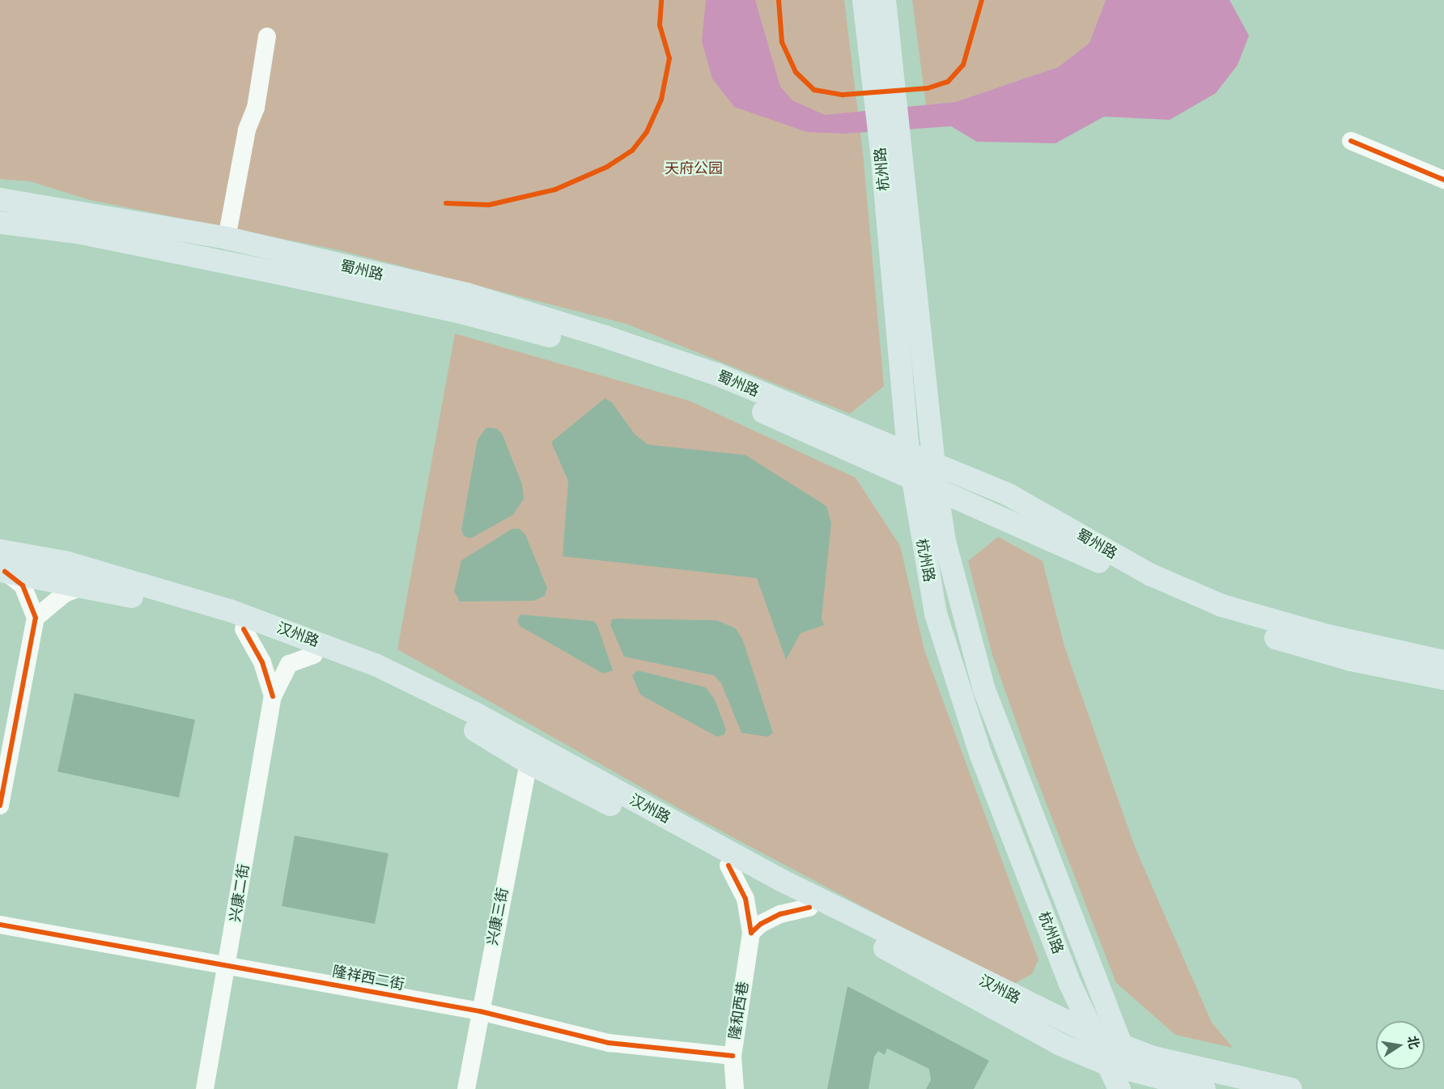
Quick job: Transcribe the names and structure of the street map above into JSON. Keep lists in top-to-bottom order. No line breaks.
{"streets":{"main road":["杭州路","蜀州路","汉州路"],"street":["兴康二街","兴康三街","隆祥西二街","隆和西巷"]},"crossings":[["杭州路","蜀州路"],["杭州路","汉州路"],["汉州路","兴康三街"],["汉州路","隆和西巷"],["兴康二街","隆祥西二街"],["兴康三街","隆祥西二街"],["隆祥西二街","隆和西巷"]],"parks":["天府公园"],"north":"right"}
